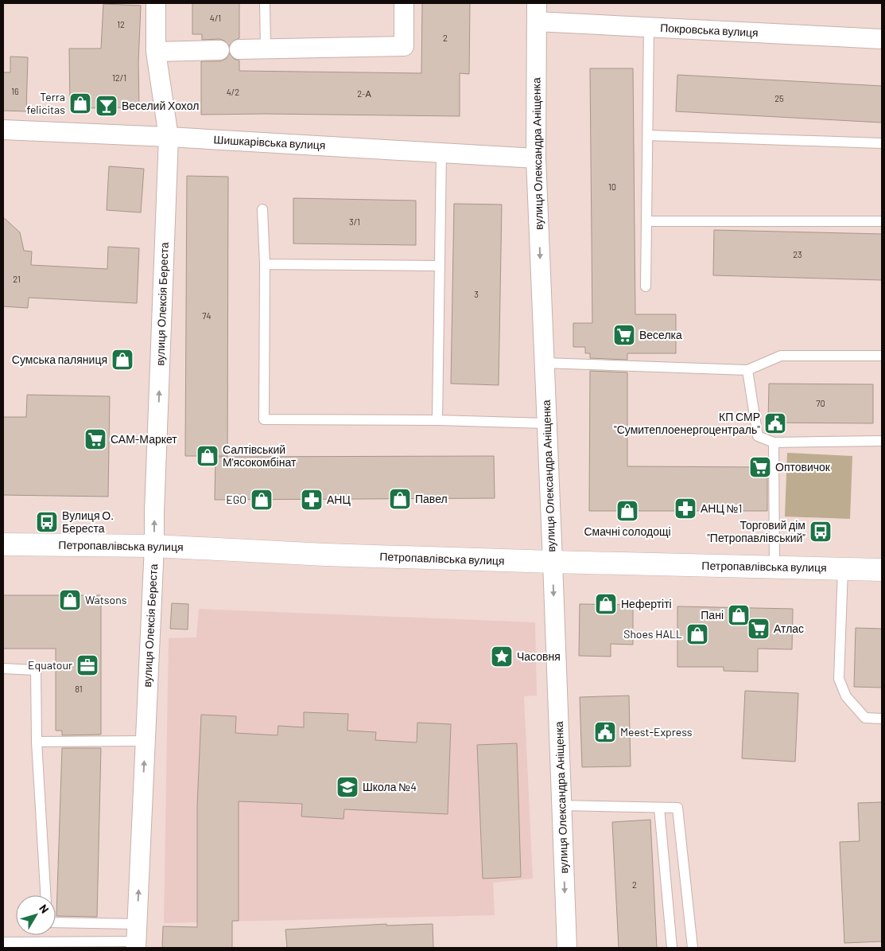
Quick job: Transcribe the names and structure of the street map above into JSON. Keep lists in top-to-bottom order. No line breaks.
{"streets":{"main road":["Петропавлівська вулиця"],"street":["Покровська вулиця","Шишкарівська вулиця","вулиця Олександра Аніщенка","вулиця Олексія Береста"]},"crossings":[["Покровська вулиця","вулиця Олександра Аніщенка"],["Шишкарівська вулиця","вулиця Олександра Аніщенка"],["Шишкарівська вулиця","вулиця Олексія Береста"],["вулиця Олександра Аніщенка","Петропавлівська вулиця"],["вулиця Олексія Береста","Петропавлівська вулиця"]],"one_way":["вулиця Олександра Аніщенка","вулиця Олексія Береста"],"places":{"shop":["Terra felicitas","Сумська паляниця","Салтівський М'ясокомбінат","Павел","EGO","Смачні солодощі","Watsons","Нефертіті","Пані","Shoes HALL"],"bar":["Веселий Хохол"],"supermarket":["Веселка","САМ-Маркет","Оптовичок","Атлас"],"public building":["КП СМР \"Сумитеплоенергоцентраль\"","Meest-Express"],"pharmacy":["АНЦ","АНЦ №1"],"bus stop":["Вулиця О. Береста","Торговий дім \"Петропавлівський\""],"place":["Часовня"],"office":["Equatour"],"school or university":["Школа №4"]},"house_numbers":["4/1","12","2","12/1","16","4/2","2-А","25","10","3/1","23","21","3","74","70","81","2"],"north":"top right"}
